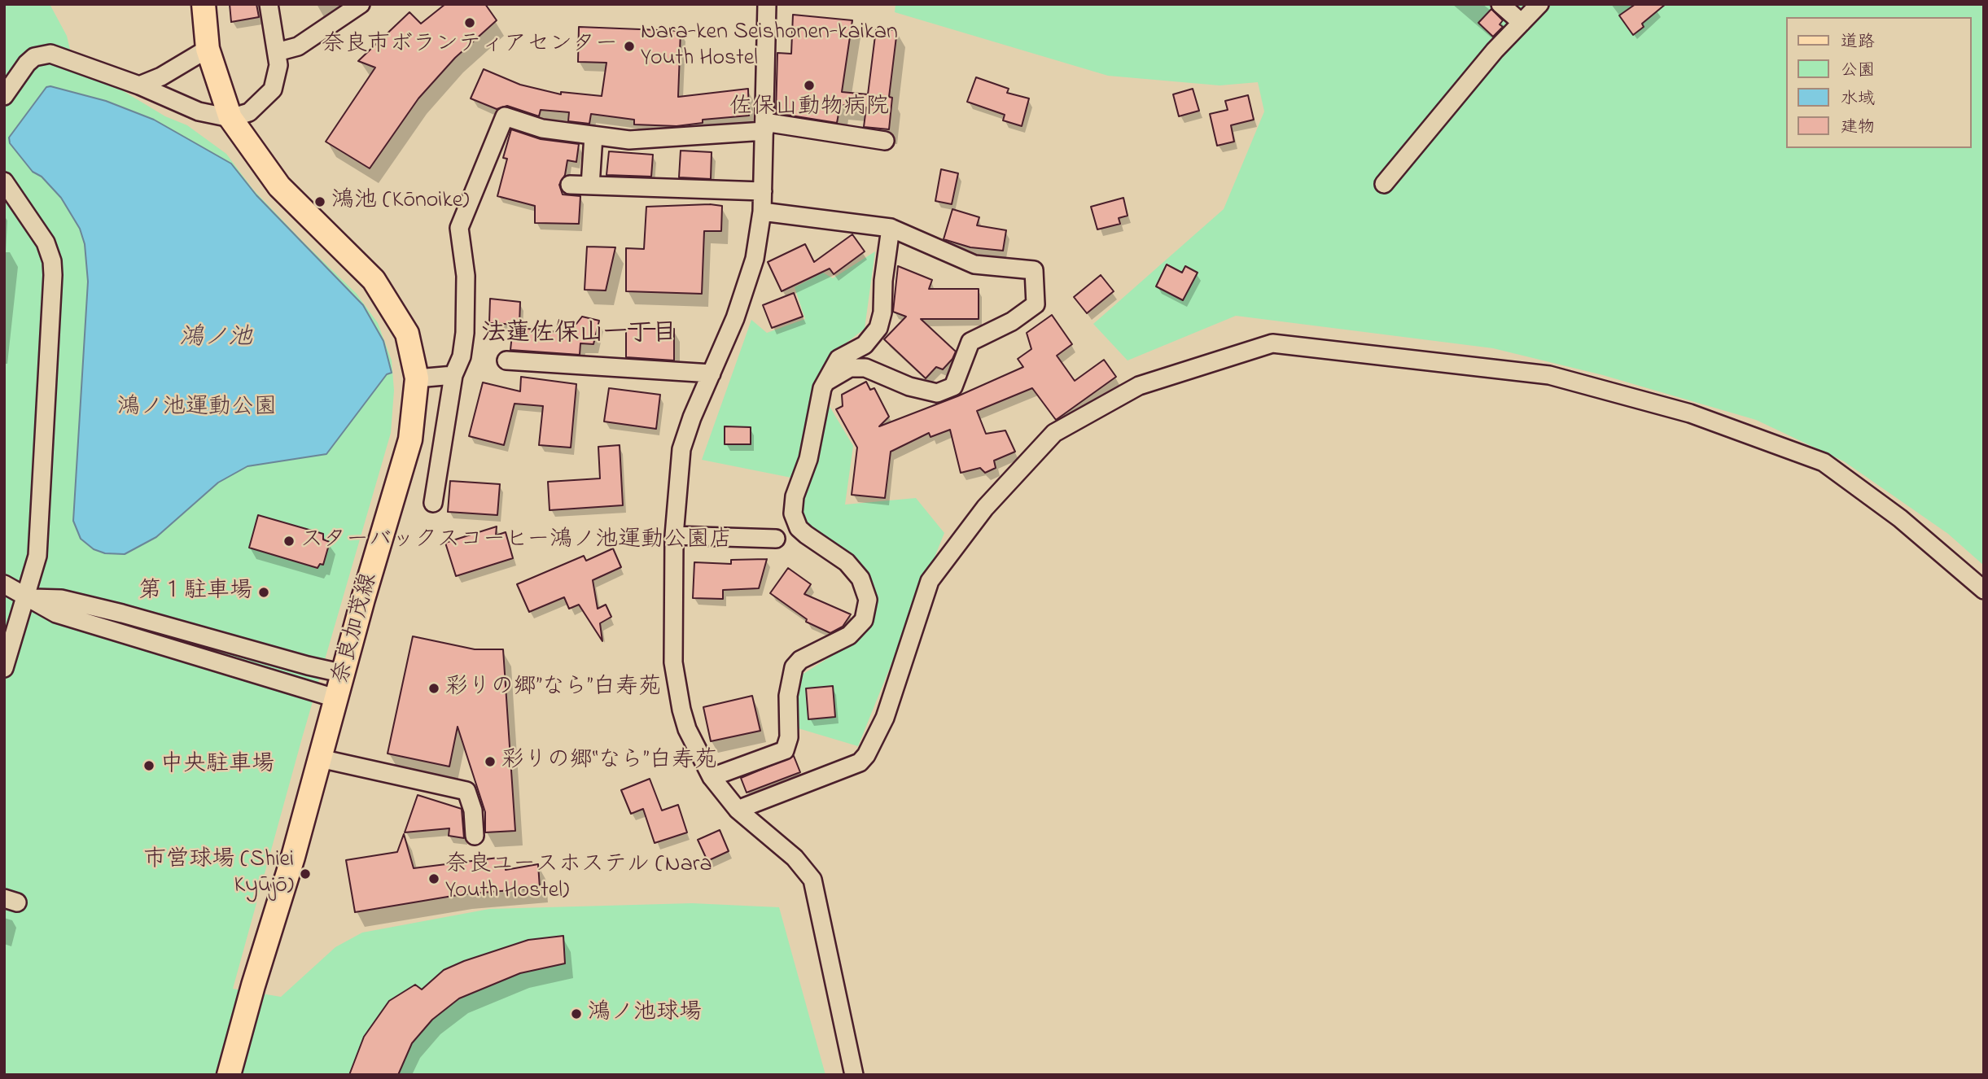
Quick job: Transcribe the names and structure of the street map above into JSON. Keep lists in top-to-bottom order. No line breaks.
{"streets":{"main road":["奈良加茂線"]},"districts":["法蓮佐保山一丁目"],"water":["鴻ノ池"],"parks":["鴻ノ池運動公園"],"places":["奈良市ボランティアセンター","Nara-ken Seishonen-kaikan Youth Hostel","佐保山動物病院","鴻池 (Kōnoike)","スターバックスコーヒー鴻ノ池運動公園店","第１駐車場","彩りの郷”なら”白寿苑","彩りの郷“なら”白寿苑","中央駐車場","市営球場 (Shiei Kyūjō)","奈良ユースホステル (Nara Youth Hostel)","鴻ノ池球場"],"legend":["道路","公園","水域","建物"]}
